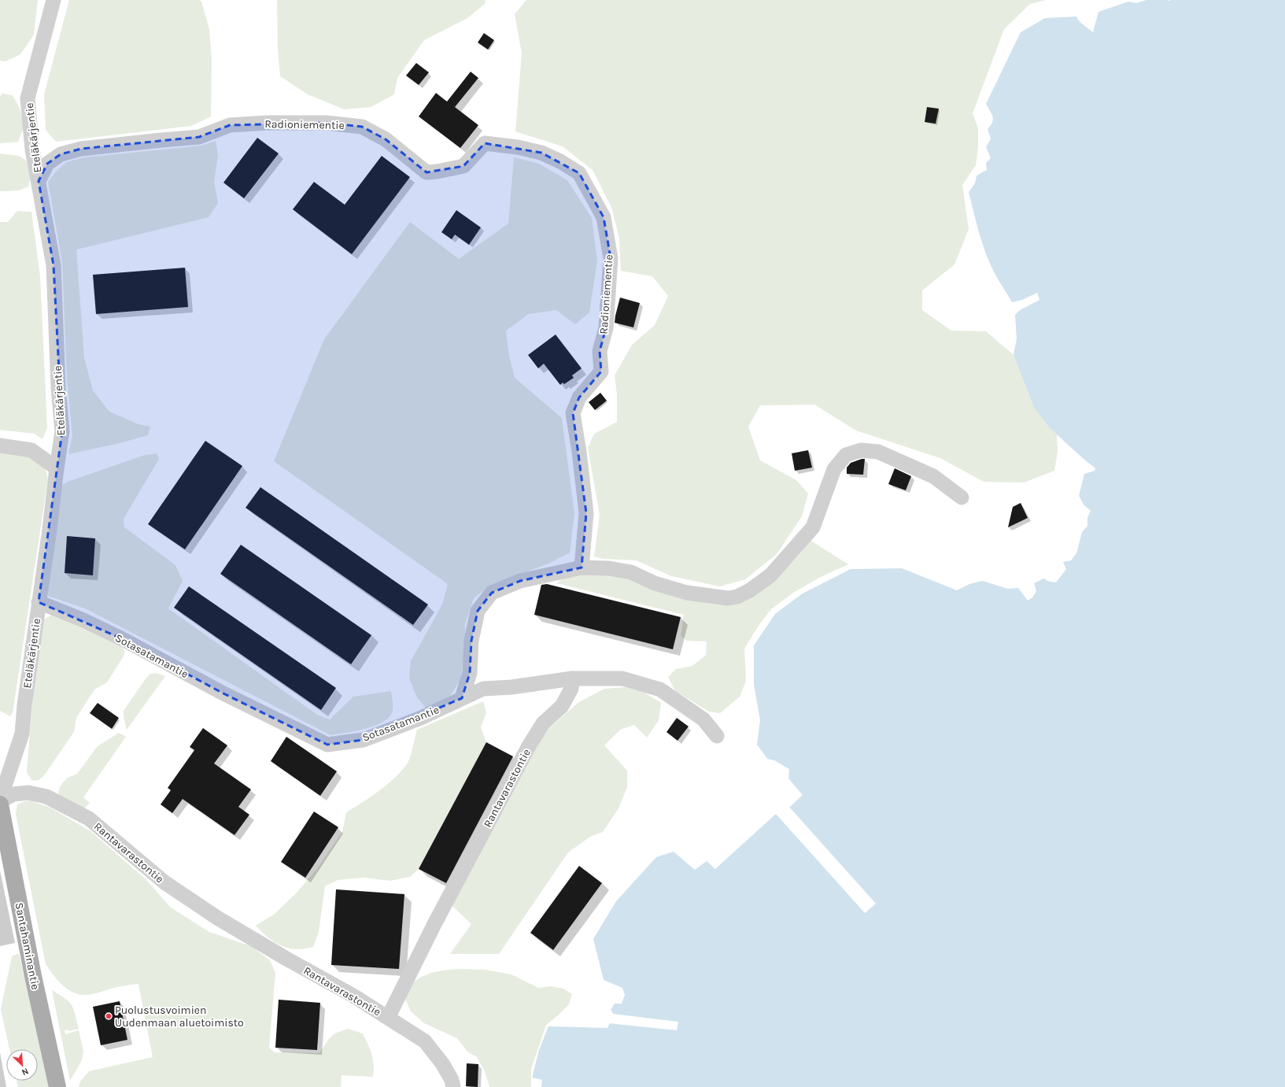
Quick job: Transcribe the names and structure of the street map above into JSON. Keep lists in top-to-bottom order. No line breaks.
{"streets":{"main road":["Santahaminantie"],"street":["Radioniementie","Eteläkärjentie","Sotasatamantie","Rantavarastontie"]},"crossings":[["Radioniementie","Eteläkärjentie"],["Eteläkärjentie","Sotasatamantie"],["Eteläkärjentie","Rantavarastontie"],["Sotasatamantie","Rantavarastontie"]],"places":["Puolustusvoimien Uudenmaan aluetoimisto"],"north":"bottom right"}
